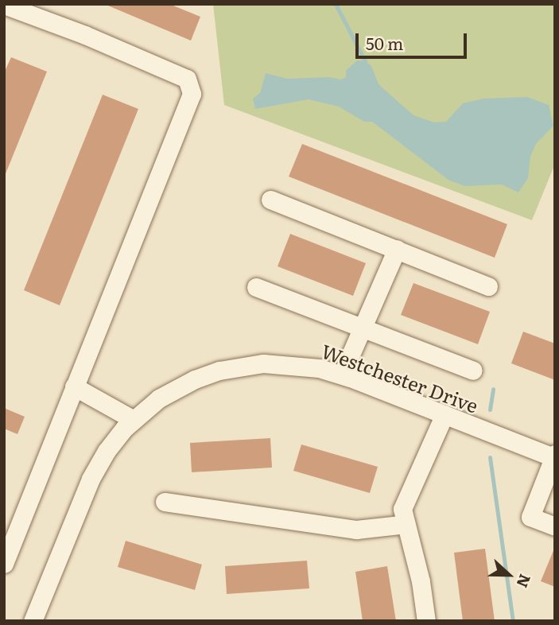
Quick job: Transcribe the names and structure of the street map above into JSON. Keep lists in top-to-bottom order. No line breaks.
{"streets":{"street":["Westchester Drive"]},"scale_bar":"50 m","north":"right"}
